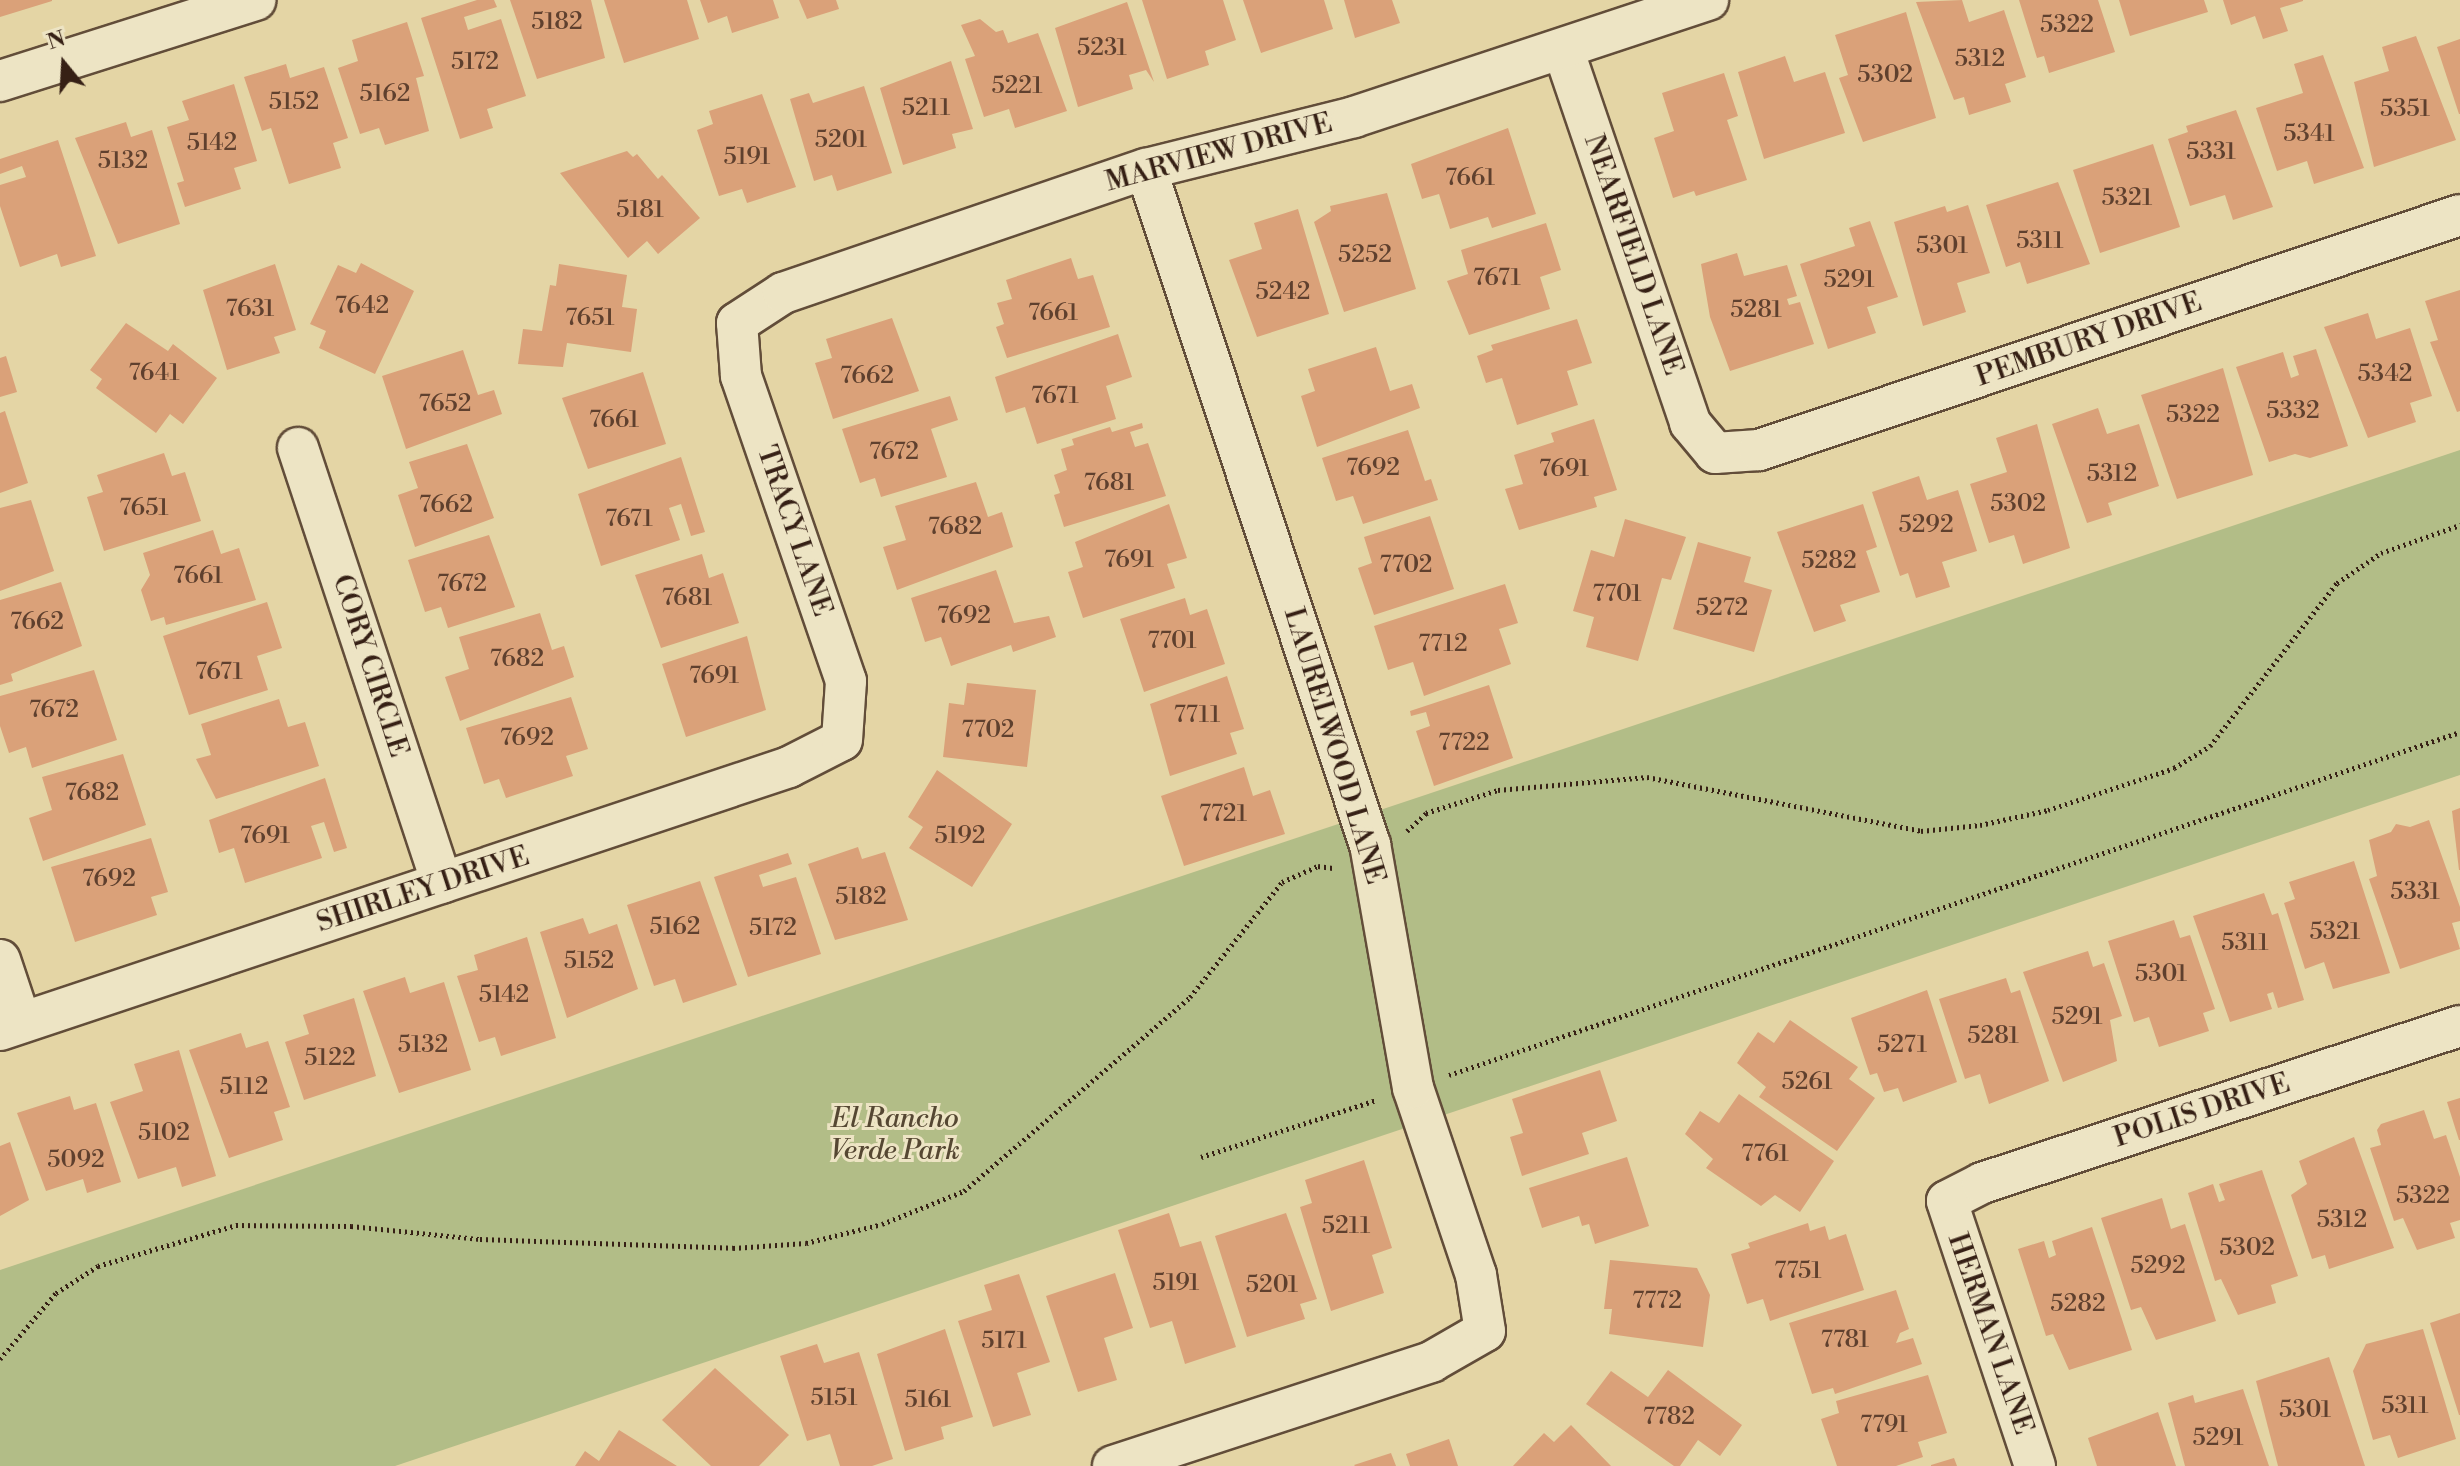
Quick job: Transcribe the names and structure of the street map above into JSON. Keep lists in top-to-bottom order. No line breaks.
{"streets":{"street":["MARVIEW DRIVE","NEARFIELD LANE","PEMBURY DRIVE","TRACY LANE","CORY CIRCLE","LAURELWOOD LANE","SHIRLEY DRIVE","POLIS DRIVE","HERMAN LANE"]},"crossings":[["MARVIEW DRIVE","NEARFIELD LANE"],["MARVIEW DRIVE","TRACY LANE"],["MARVIEW DRIVE","LAURELWOOD LANE"],["NEARFIELD LANE","PEMBURY DRIVE"],["TRACY LANE","SHIRLEY DRIVE"],["CORY CIRCLE","SHIRLEY DRIVE"],["POLIS DRIVE","HERMAN LANE"]],"parks":["El Rancho Verde Park"],"house_numbers":["5182","5322","5231","5312","5172","5302","5221","5162","5152","5211","5351","5341","5201","5142","5331","5191","5132","7661","5321","5181","5311","5301","5252","7671","5291","5242","7642","7631","5281","7661","7651","7641","5342","7662","7671","7652","5332","5322","7661","7672","7692","7691","5312","7681","5302","7662","7651","7671","5292","7682","7691","5282","7702","7661","7672","7701","7681","5272","7692","7662","7701","7712","7682","7671","7691","7672","7711","7702","7692","7722","7682","7721","7691","5192","7692","5331","5182","5162","5172","5321","5311","5152","5301","5142","5291","5281","5132","5271","5122","5261","5112","5102","7761","5092","5322","5312","5211","5302","5292","7751","5191","5201","7772","5282","7781","5171","5151","5161","5311","5301","7782","7791","5291"],"north":"top"}
